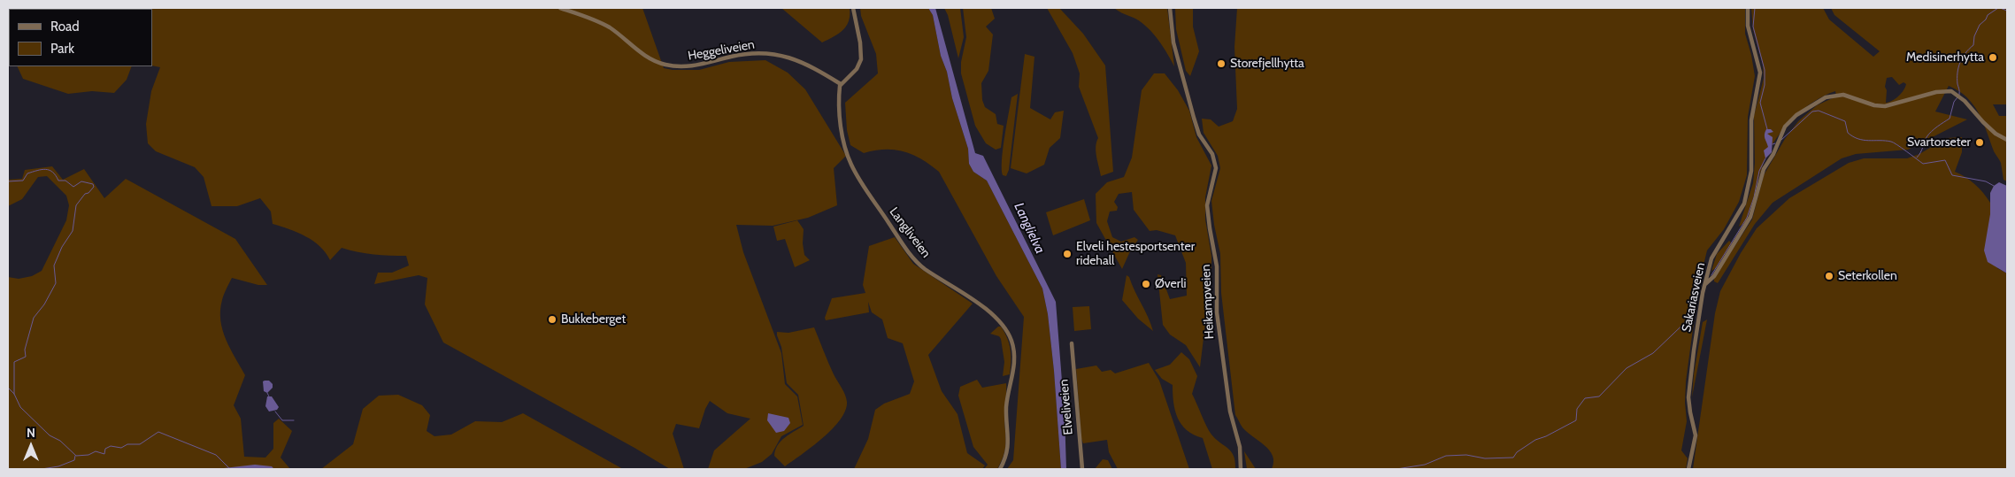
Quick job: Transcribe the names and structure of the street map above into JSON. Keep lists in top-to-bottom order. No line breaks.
{"streets":{"street":["Heggeliveien","Langliveien","Sakariasveien","Heikampveien","Elveliveien"]},"crossings":[["Heggeliveien","Langliveien"]],"water":["Langlielva"],"places":["Medisinerhytta","Storefjellhytta","Svartorseter","Elveli hestesportsenter ridehall","Seterkollen","Øverli","Bukkeberget"],"legend":["Road","Park"],"north":"top"}
